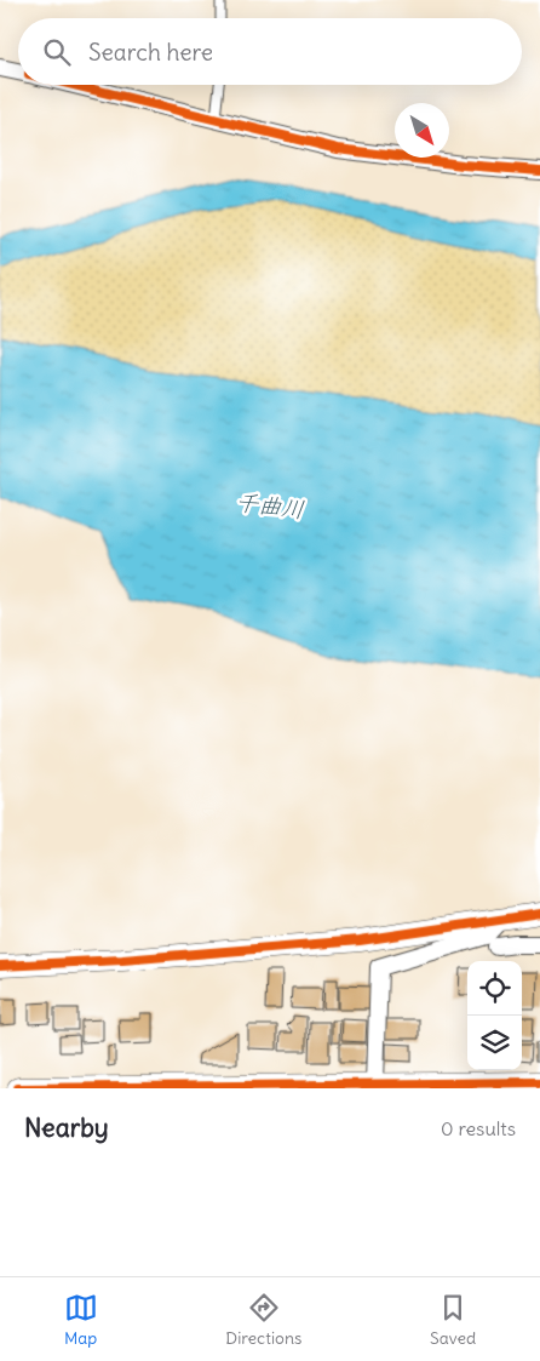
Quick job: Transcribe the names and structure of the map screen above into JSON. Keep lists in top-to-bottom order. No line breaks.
{"water":["千曲川"],"north":"bottom right","page":{"search":"Search here","heading":["Nearby","0 results"],"nav":["Map","Directions","Saved"]}}
